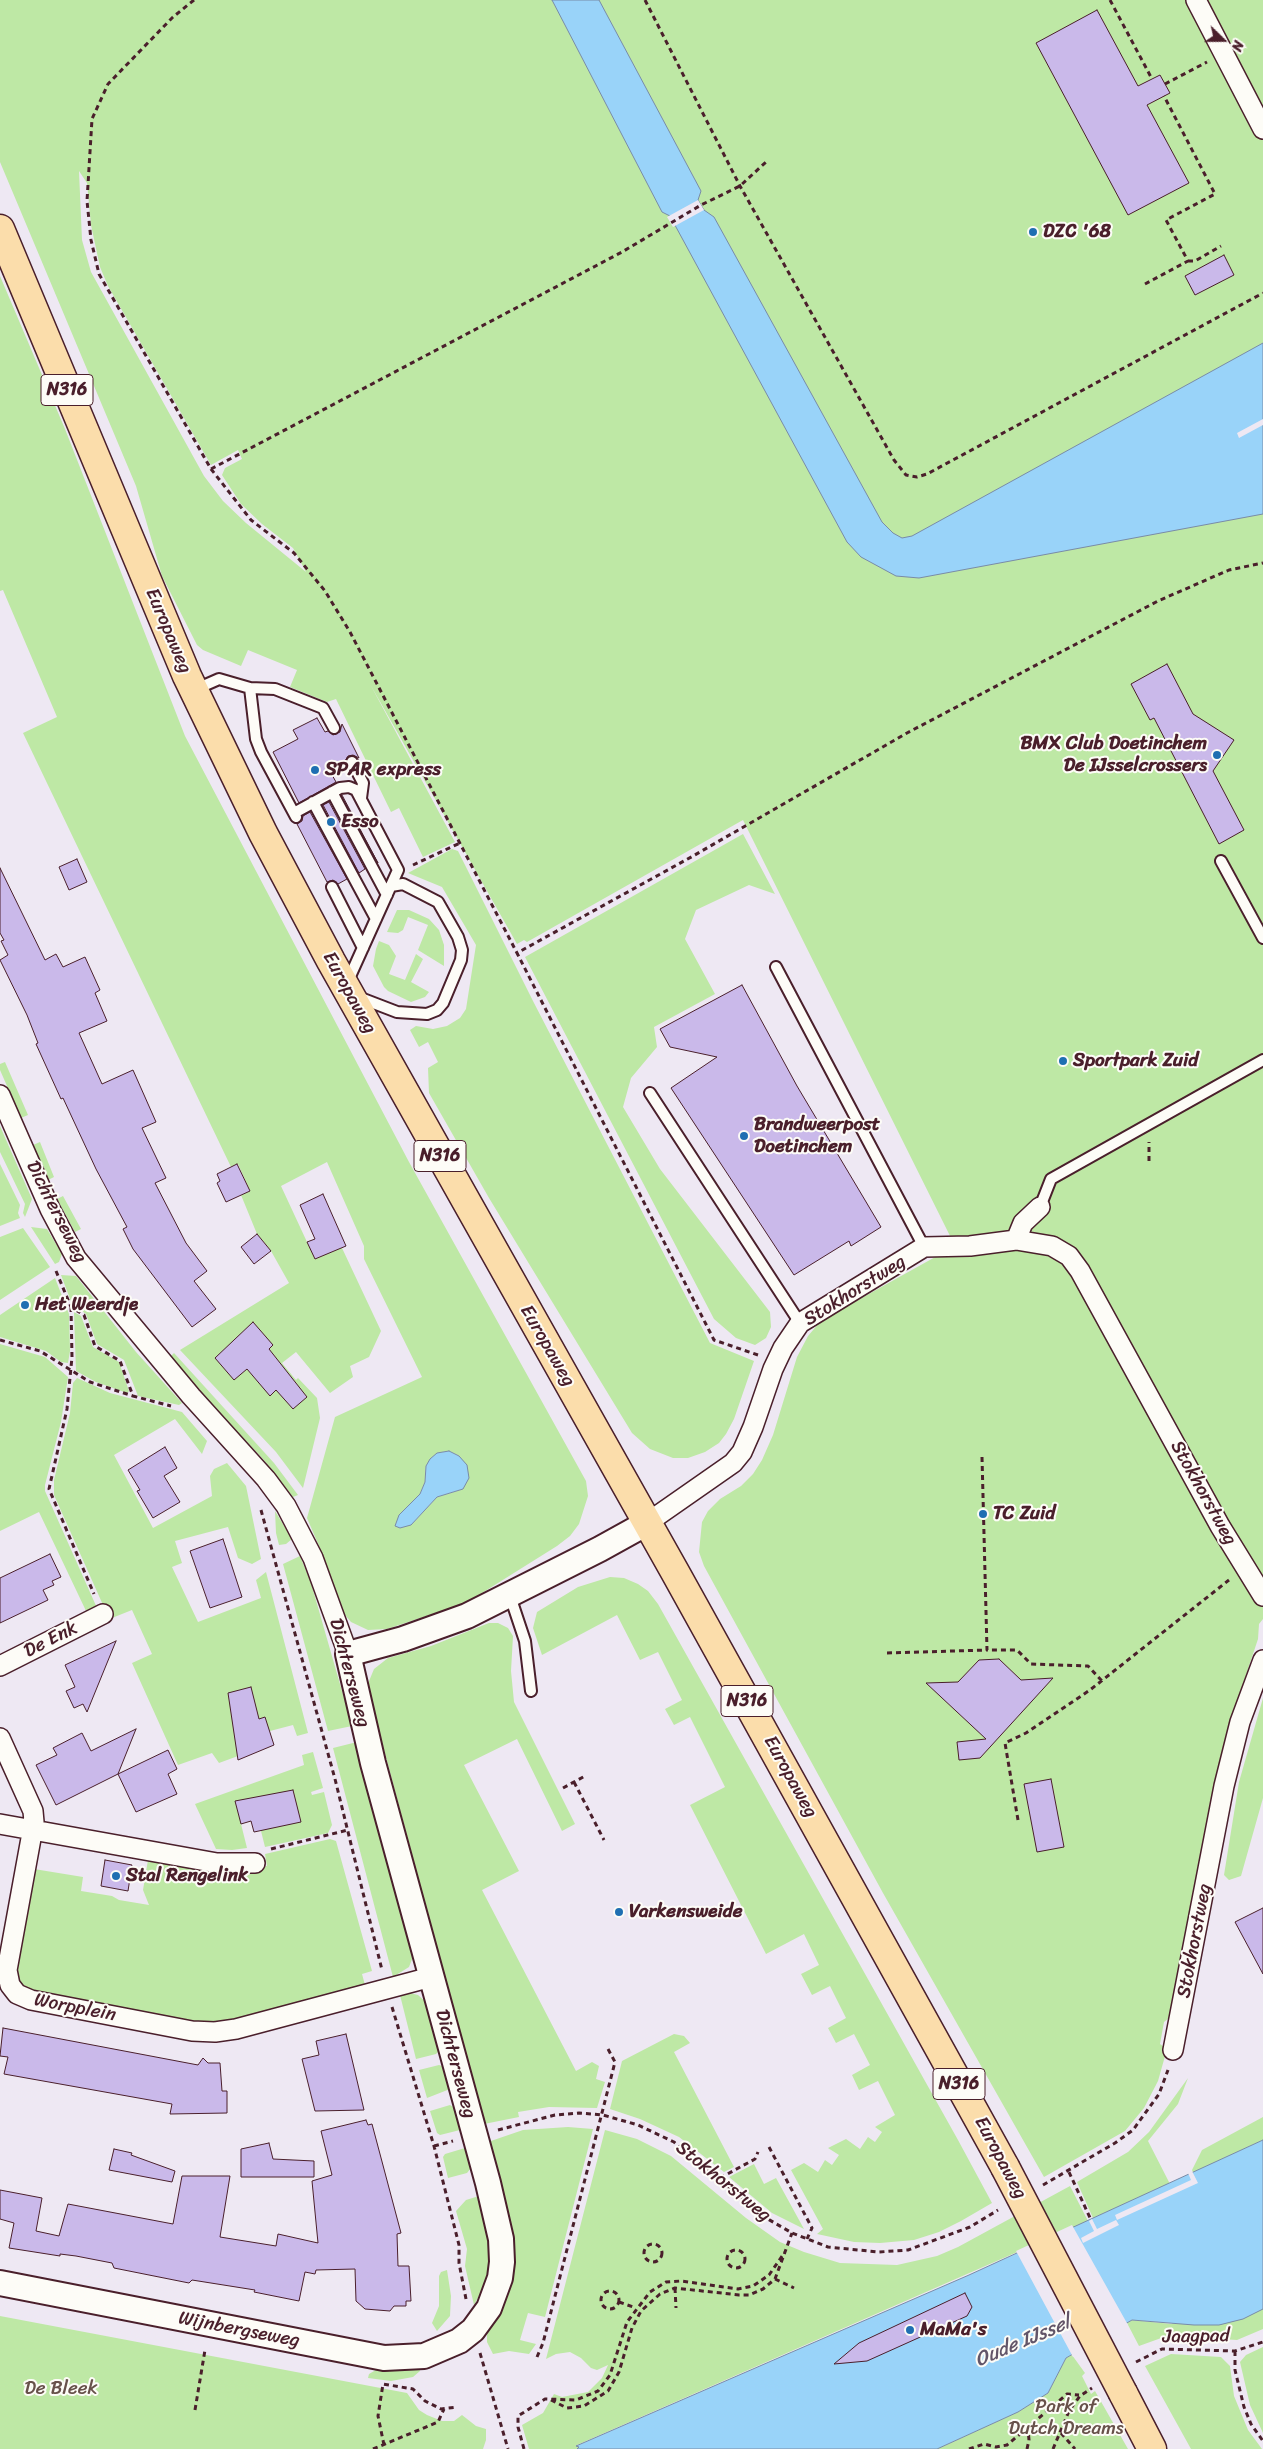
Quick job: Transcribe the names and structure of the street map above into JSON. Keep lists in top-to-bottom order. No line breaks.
{"streets":{"main road":["N316","Europaweg"],"street":["Dichterseweg","Stokhorstweg","De Enk","Worpplein","Wijnbergseweg"],"path":["Jaagpad"]},"crossings":[["Europaweg","Stokhorstweg"],["Dichterseweg","Stokhorstweg"],["Dichterseweg","Worpplein"],["Dichterseweg","Wijnbergseweg"]],"water":["Oude IJssel"],"parks":["De Bleek","Park of Dutch Dreams"],"places":["DZC '68","BMX Club Doetinchem De IJsselcrossers","SPAR express","Esso","Sportpark Zuid","Brandweerpost Doetinchem","Het Weerdje","TC Zuid","Stal Rengelink","Varkensweide","MaMa's"],"north":"right"}
